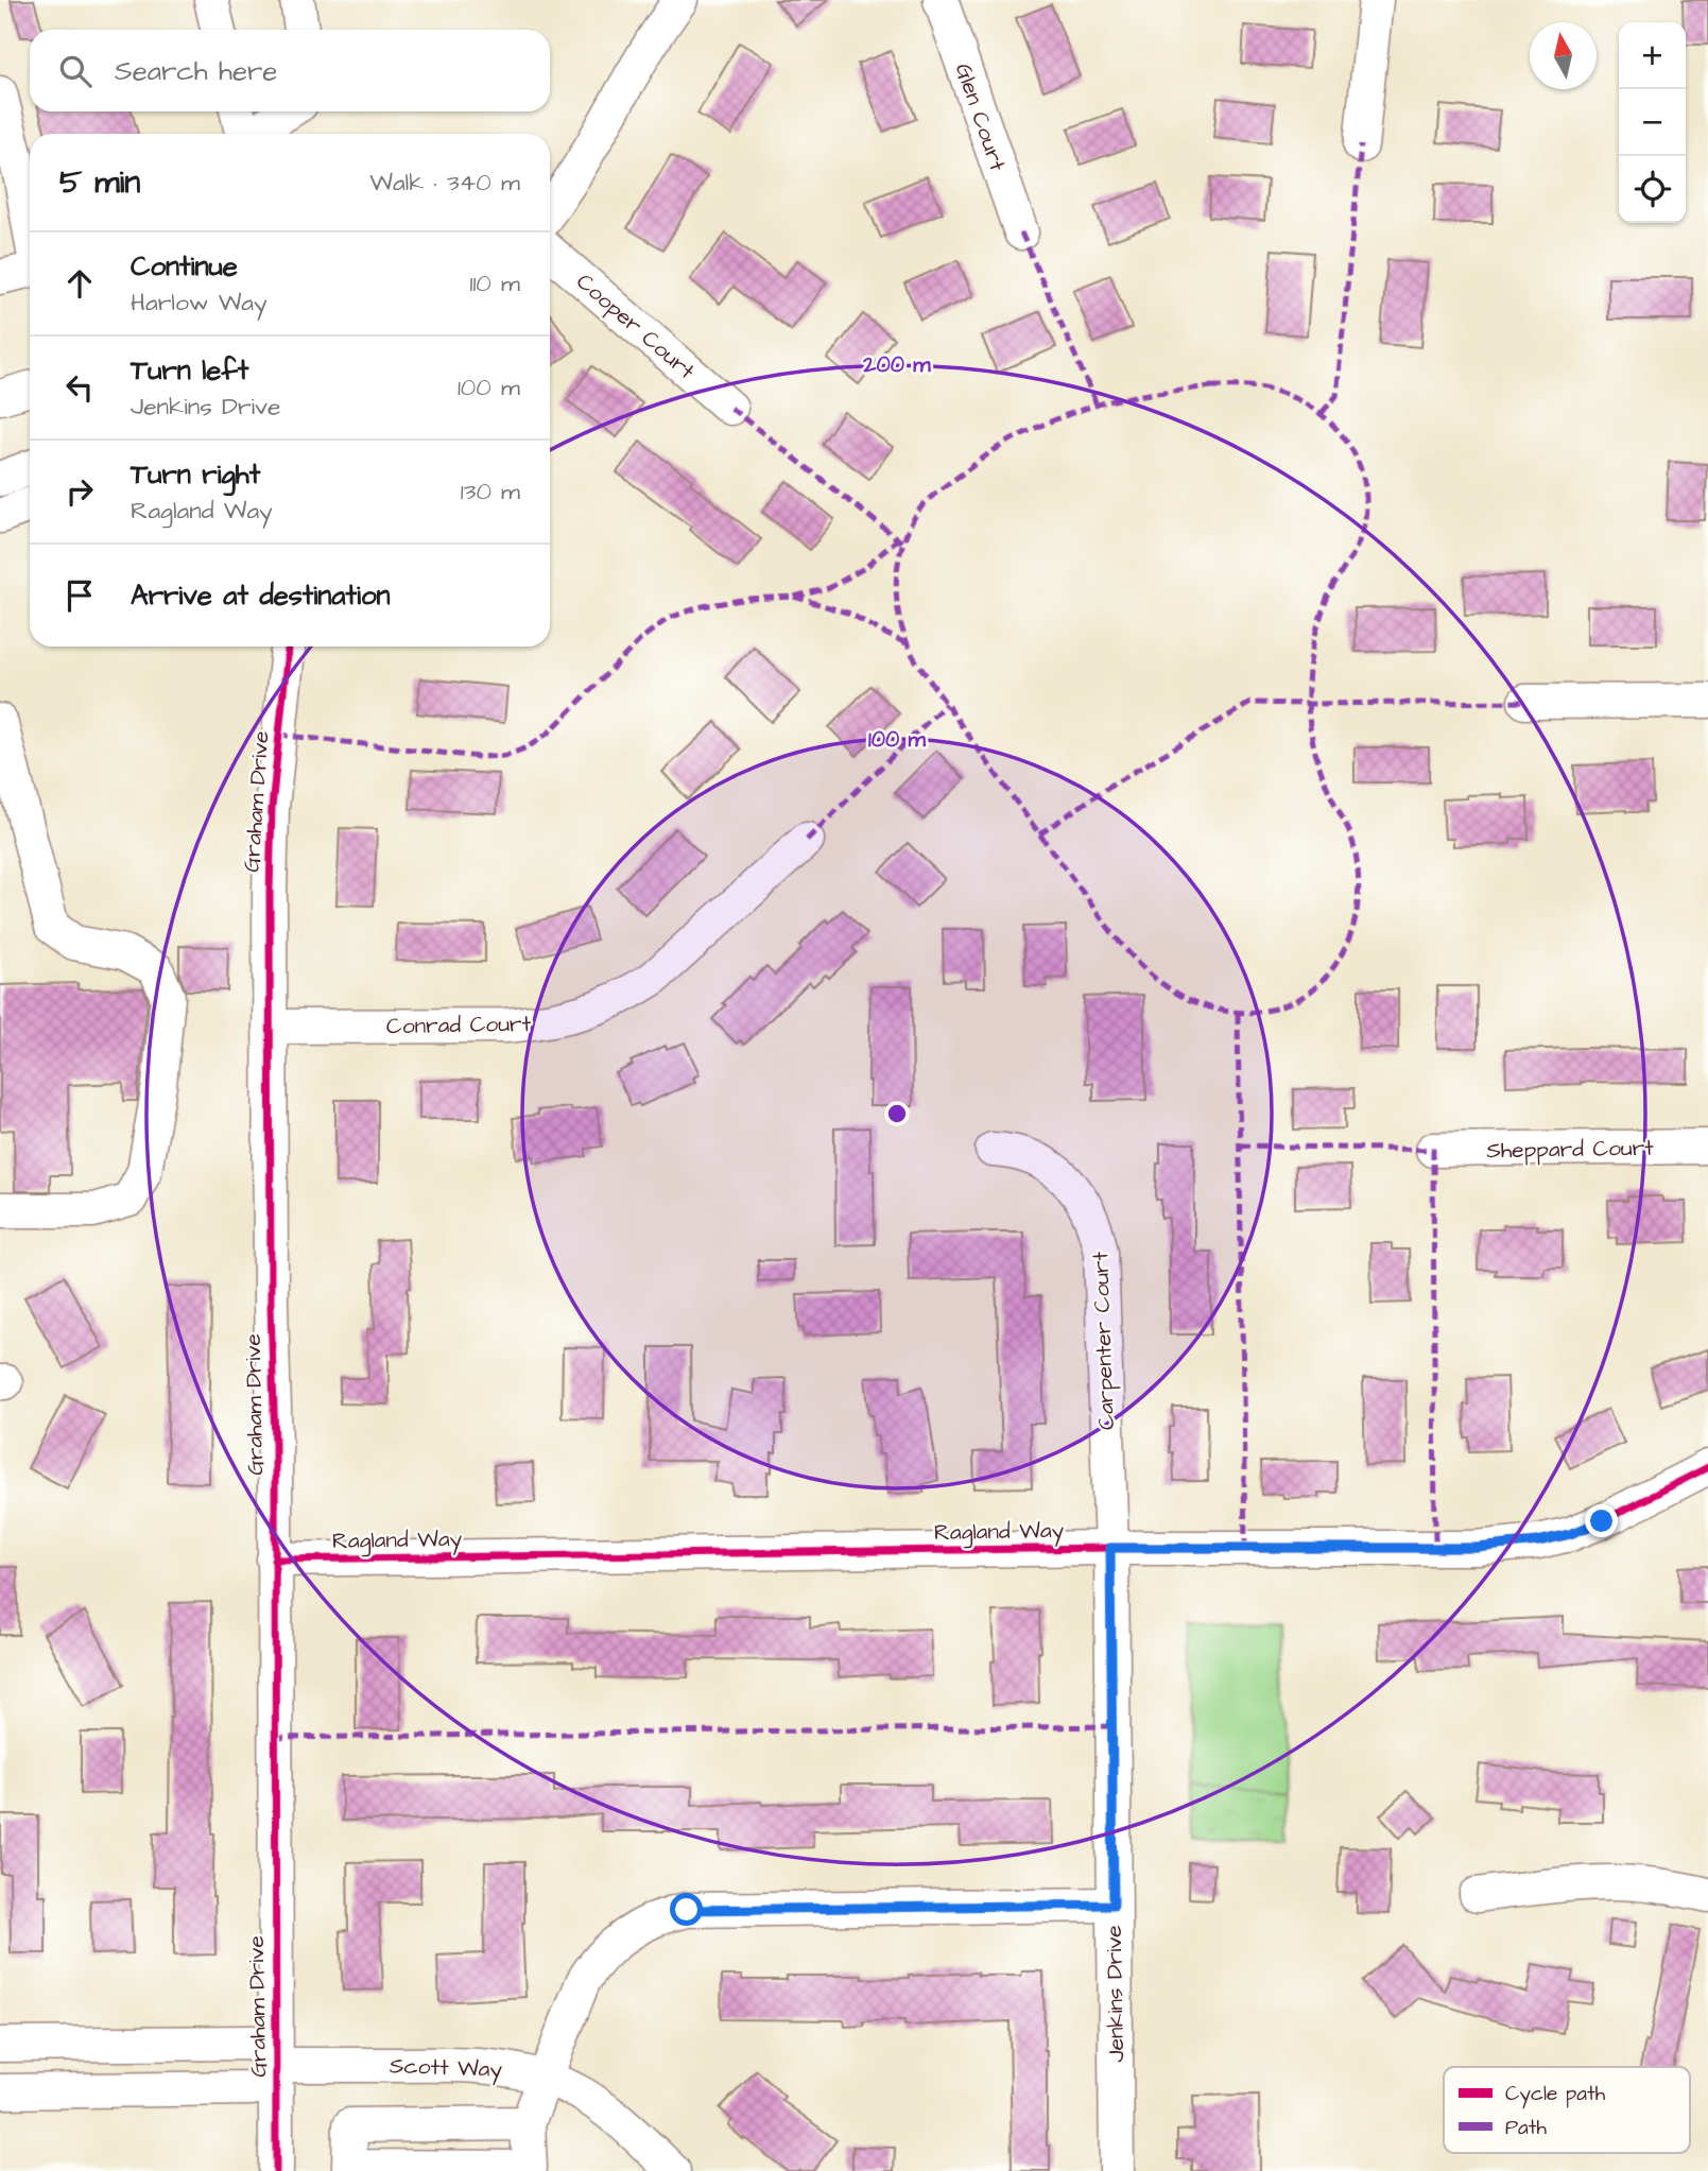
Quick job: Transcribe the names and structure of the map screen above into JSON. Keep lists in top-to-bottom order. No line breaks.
{"streets":{"street":["Glen Court","Cooper Court","Graham Drive","Conrad Court","Sheppard Court","Carpenter Court","Ragland Way","Jenkins Drive","Scott Way"]},"crossings":[["Graham Drive","Conrad Court"],["Graham Drive","Ragland Way"],["Graham Drive","Scott Way"],["Carpenter Court","Ragland Way"],["Carpenter Court","Jenkins Drive"],["Ragland Way","Jenkins Drive"]],"legend":["Cycle path","Path"],"north":"top","page":{"map_buttons":["+","−"],"search":"Search here","heading":["5 min","Walk · 340 m"],"list":[["Continue","Harlow Way","110 m"],["Turn left","Jenkins Drive","100 m"],["Turn right","Ragland Way","130 m"],"Arrive at destination"]},"rings":["200 m","100 m"]}
